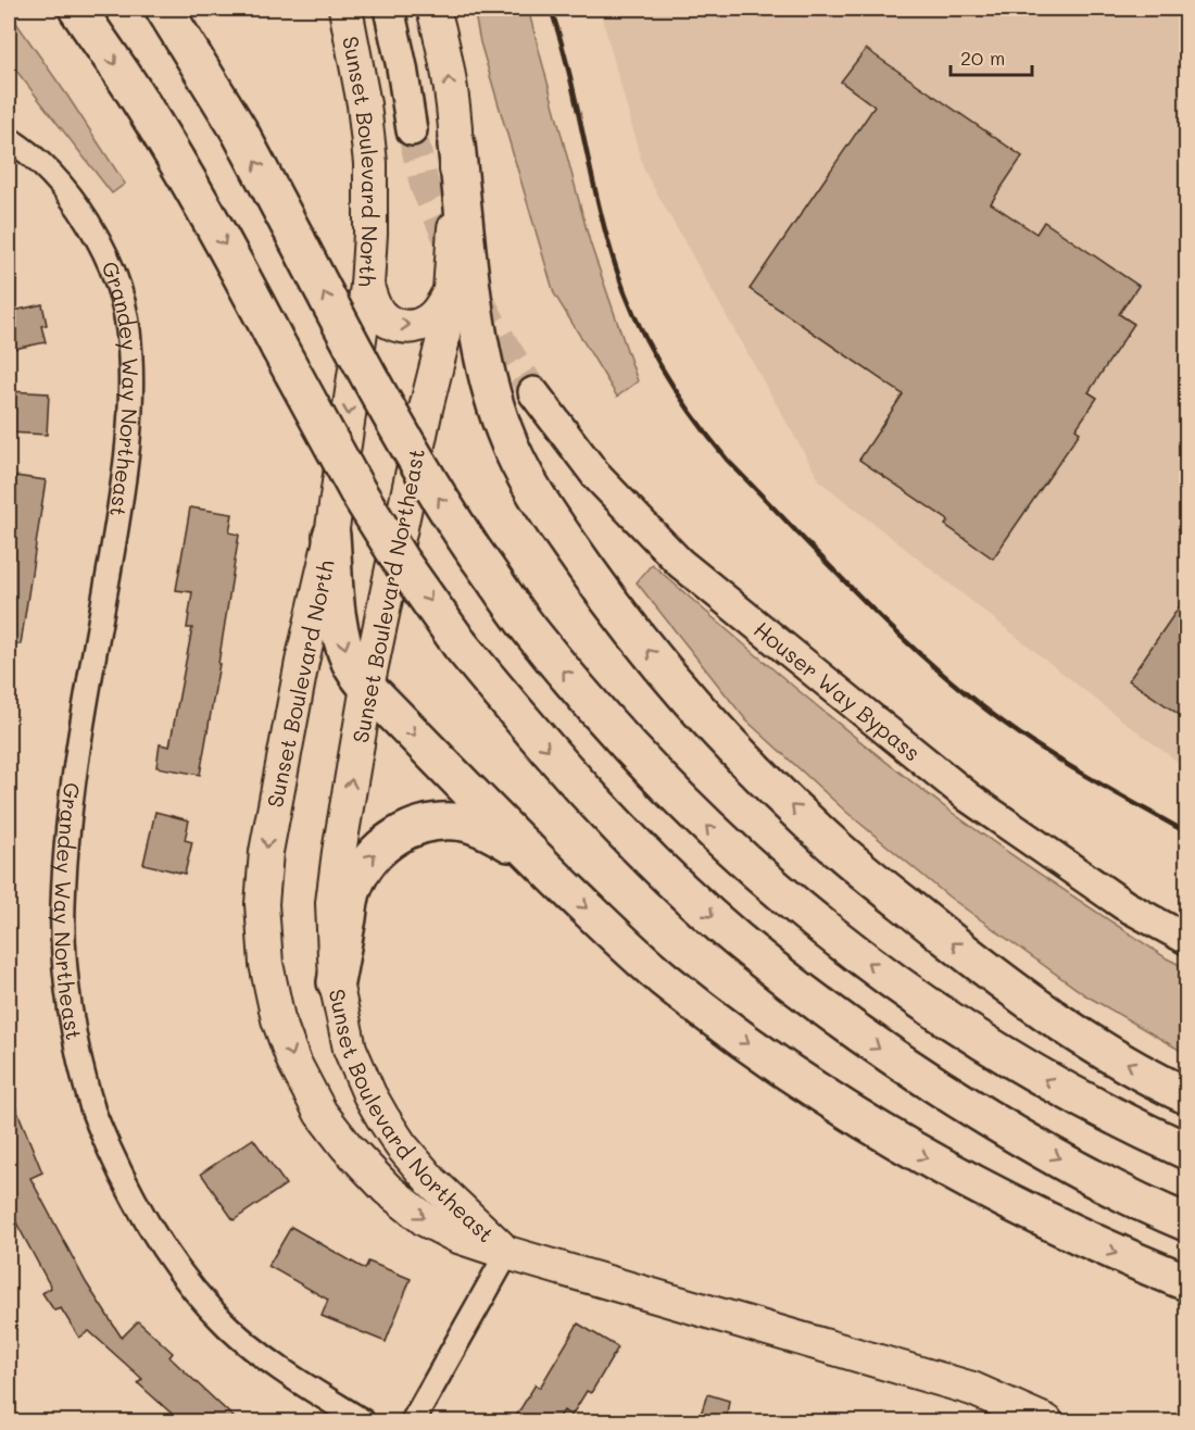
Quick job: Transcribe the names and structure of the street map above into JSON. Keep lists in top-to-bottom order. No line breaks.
{"streets":{"main road":["Sunset Boulevard North","Sunset Boulevard Northeast"],"street":["Grandey Way Northeast","Houser Way Bypass"]},"crossings":[["Sunset Boulevard North","Sunset Boulevard Northeast"]],"one_way":["Sunset Boulevard North"],"scale_bar":"20 m"}
